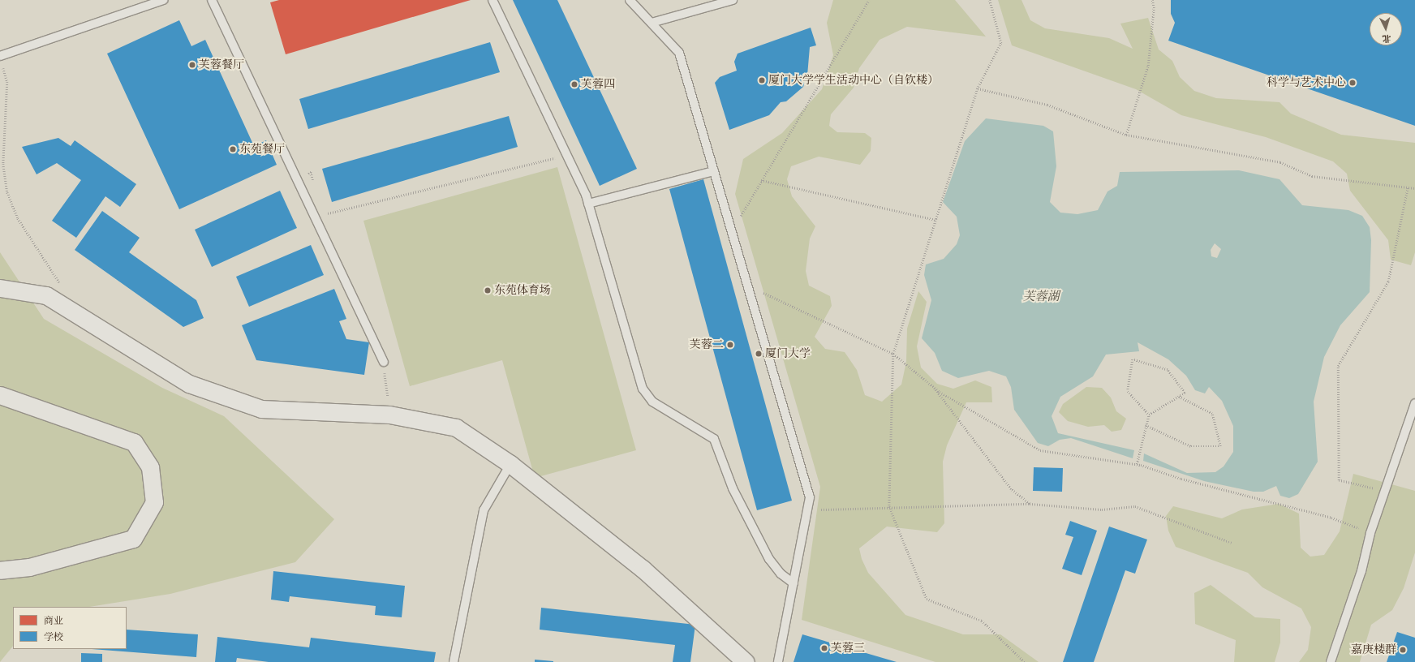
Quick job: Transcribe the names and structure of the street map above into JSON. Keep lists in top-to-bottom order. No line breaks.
{"water":["芙蓉湖"],"places":["芙蓉餐厅","厦门大学学生活动中心（自钦楼）","科学与艺术中心","芙蓉四","东苑餐厅","东苑体育场","芙蓉二","厦门大学","芙蓉三","嘉庚楼群"],"legend":["商业","学校"],"north":"bottom"}
